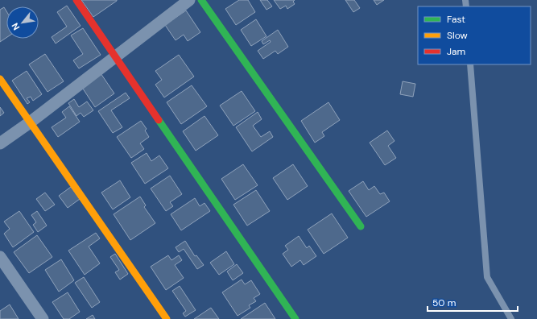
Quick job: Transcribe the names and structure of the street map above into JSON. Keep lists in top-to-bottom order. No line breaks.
{"legend":["Fast","Slow","Jam"],"scale_bar":"50 m","north":"bottom left"}
